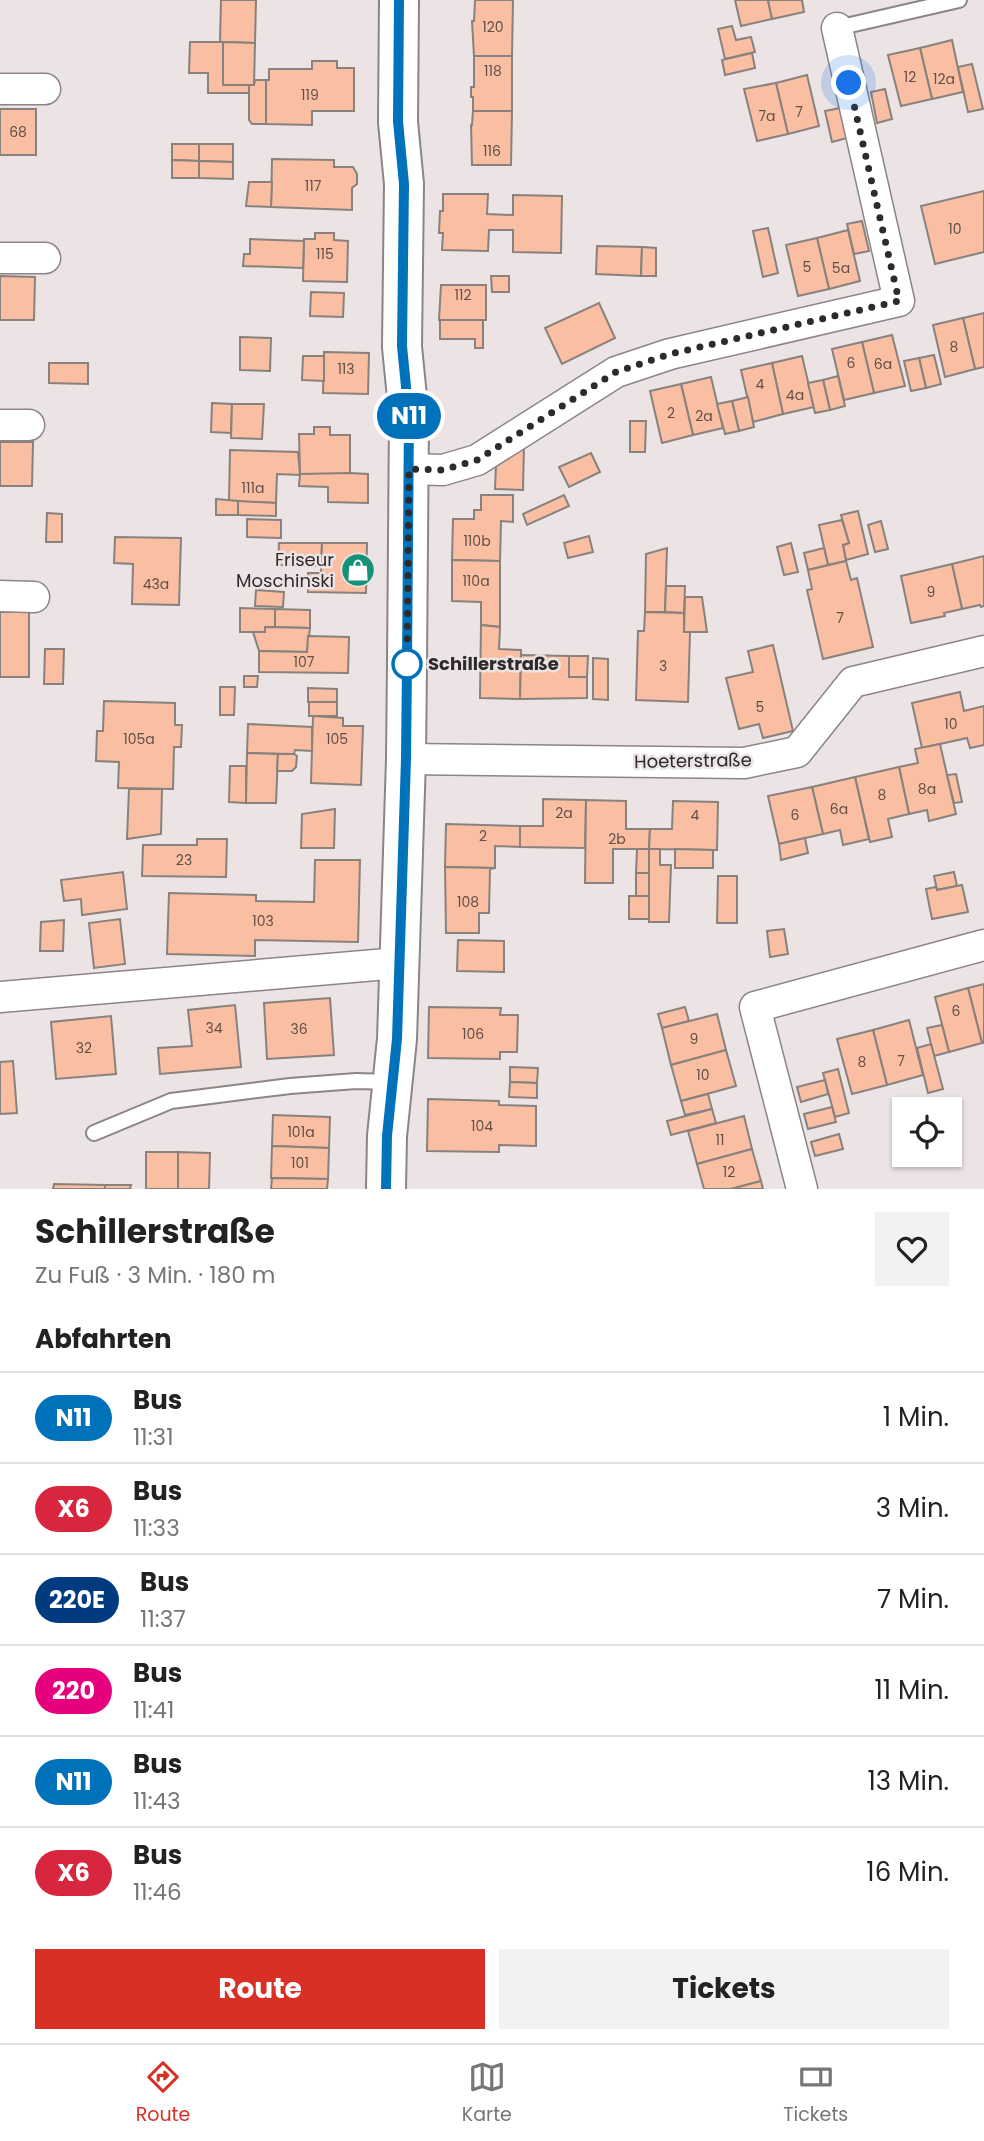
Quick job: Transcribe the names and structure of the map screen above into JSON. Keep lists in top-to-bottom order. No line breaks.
{"streets":{"street":["Hoeterstraße"]},"places":{"shop":["Friseur Moschinski"],"other":["Schillerstraße"]},"lines":["bus line N11"],"house_numbers":["120","118","12","12a","119","7","7a","68","116","117","10","115","5","5a","112","8","6","6a","113","4","4a","2","2a","111a","110b","110a","43a","9","7","107","3","5","10","105a","105","8a","8","6a","2a","4","6","2","2b","23","108","103","6","34","36","106","9","32","7","8","10","104","101a","11","101","12"],"page":{"on_map":"N11","heading":[["Schillerstraße","Zu Fuß · 3 Min. · 180 m"],"Abfahrten"],"list":[{"mark":"N11","name":"Bus","note":"11:31","value":"1 Min."},{"mark":"X6","name":"Bus","note":"11:33","value":"3 Min."},{"mark":"220E","name":"Bus","note":"11:37","value":"7 Min."},{"mark":"220","name":"Bus","note":"11:41","value":"11 Min."},{"mark":"N11","name":"Bus","note":"11:43","value":"13 Min."},{"mark":"X6","name":"Bus","note":"11:46","value":"16 Min."}],"buttons":["Route","Tickets"],"tabs":["Route","Karte","Tickets"]}}
